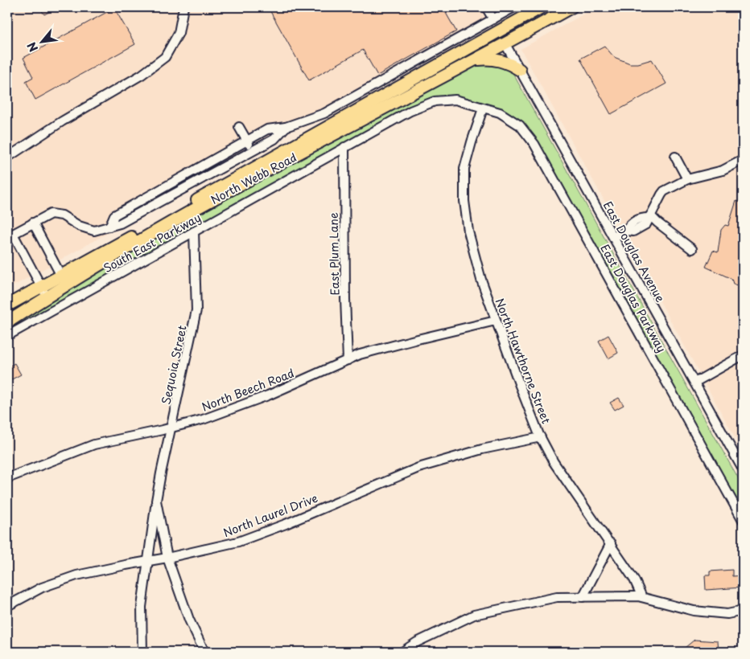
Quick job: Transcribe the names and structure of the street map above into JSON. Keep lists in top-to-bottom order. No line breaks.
{"streets":{"main road":["North Webb Road"],"street":["South East Parkway","East Douglas Avenue","East Plum Lane","East Douglas Parkway","North Hawthorne Street","Sequoia Street","North Beech Road","North Laurel Drive"]},"crossings":[["North Webb Road","East Douglas Avenue"],["South East Parkway","East Plum Lane"],["South East Parkway","East Douglas Parkway"],["South East Parkway","North Hawthorne Street"],["South East Parkway","Sequoia Street"],["East Plum Lane","North Beech Road"],["East Douglas Parkway","North Hawthorne Street"],["North Hawthorne Street","North Beech Road"],["North Hawthorne Street","North Laurel Drive"],["Sequoia Street","North Beech Road"],["Sequoia Street","North Laurel Drive"]],"north":"bottom left"}
